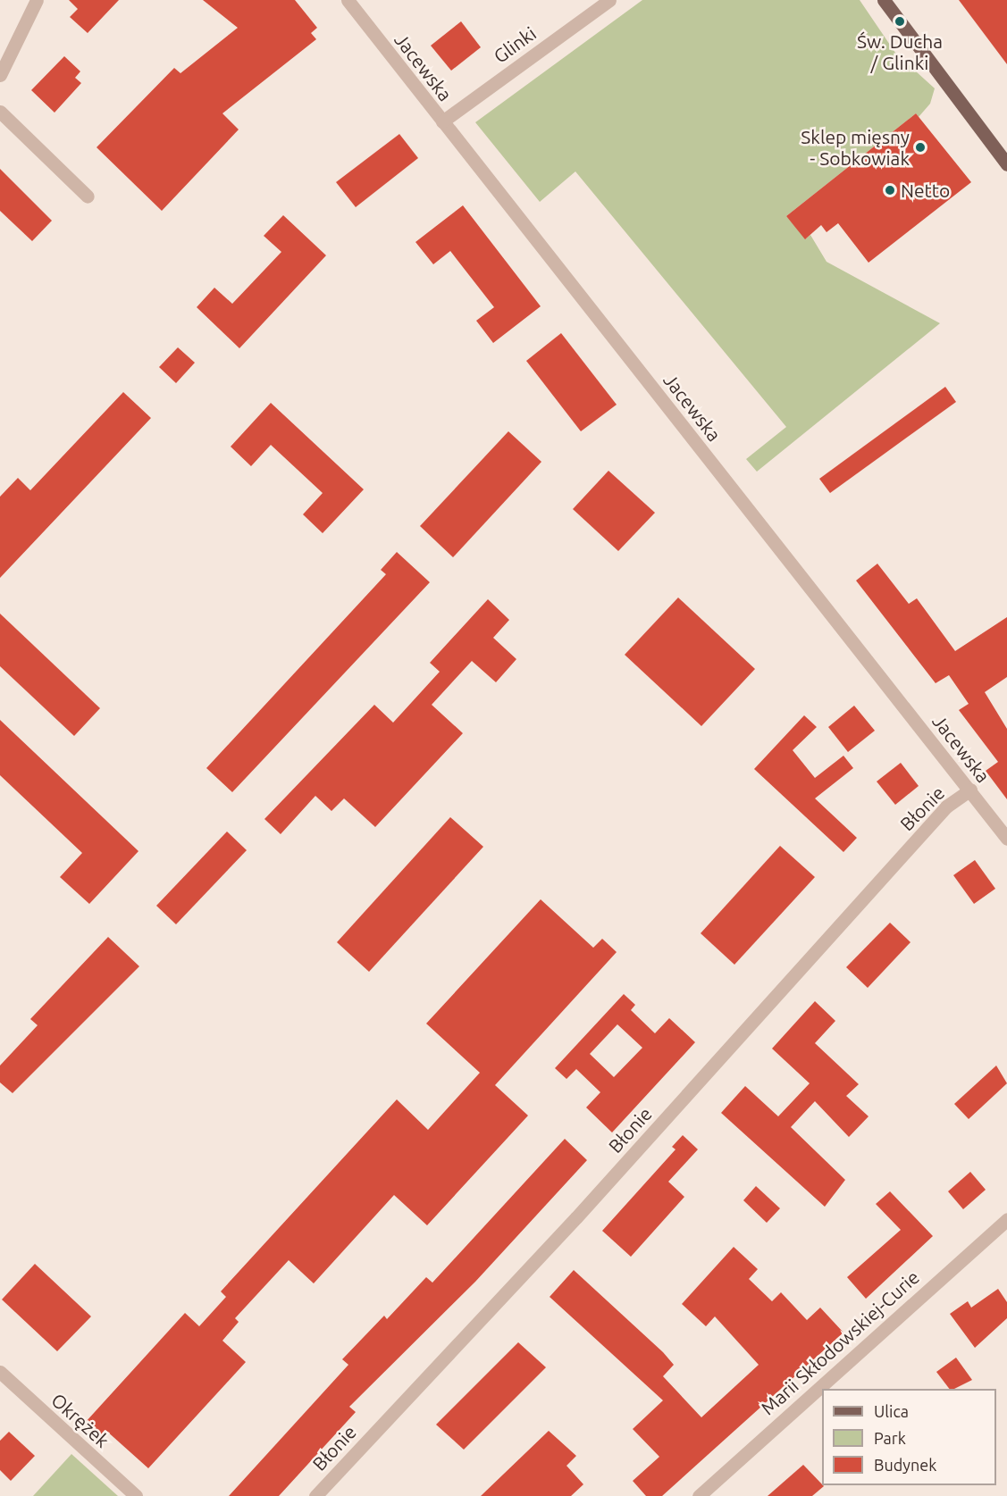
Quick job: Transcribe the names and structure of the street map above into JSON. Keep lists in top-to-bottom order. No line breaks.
{"streets":{"street":["Glinki","Jacewska","Błonie","Marii Skłodowskiej-Curie","Okrężek"]},"crossings":[["Glinki","Jacewska"],["Jacewska","Błonie"]],"places":["Św. Ducha / Glinki","Sklep mięsny - Sobkowiak","Netto"],"legend":["Ulica","Park","Budynek"]}
